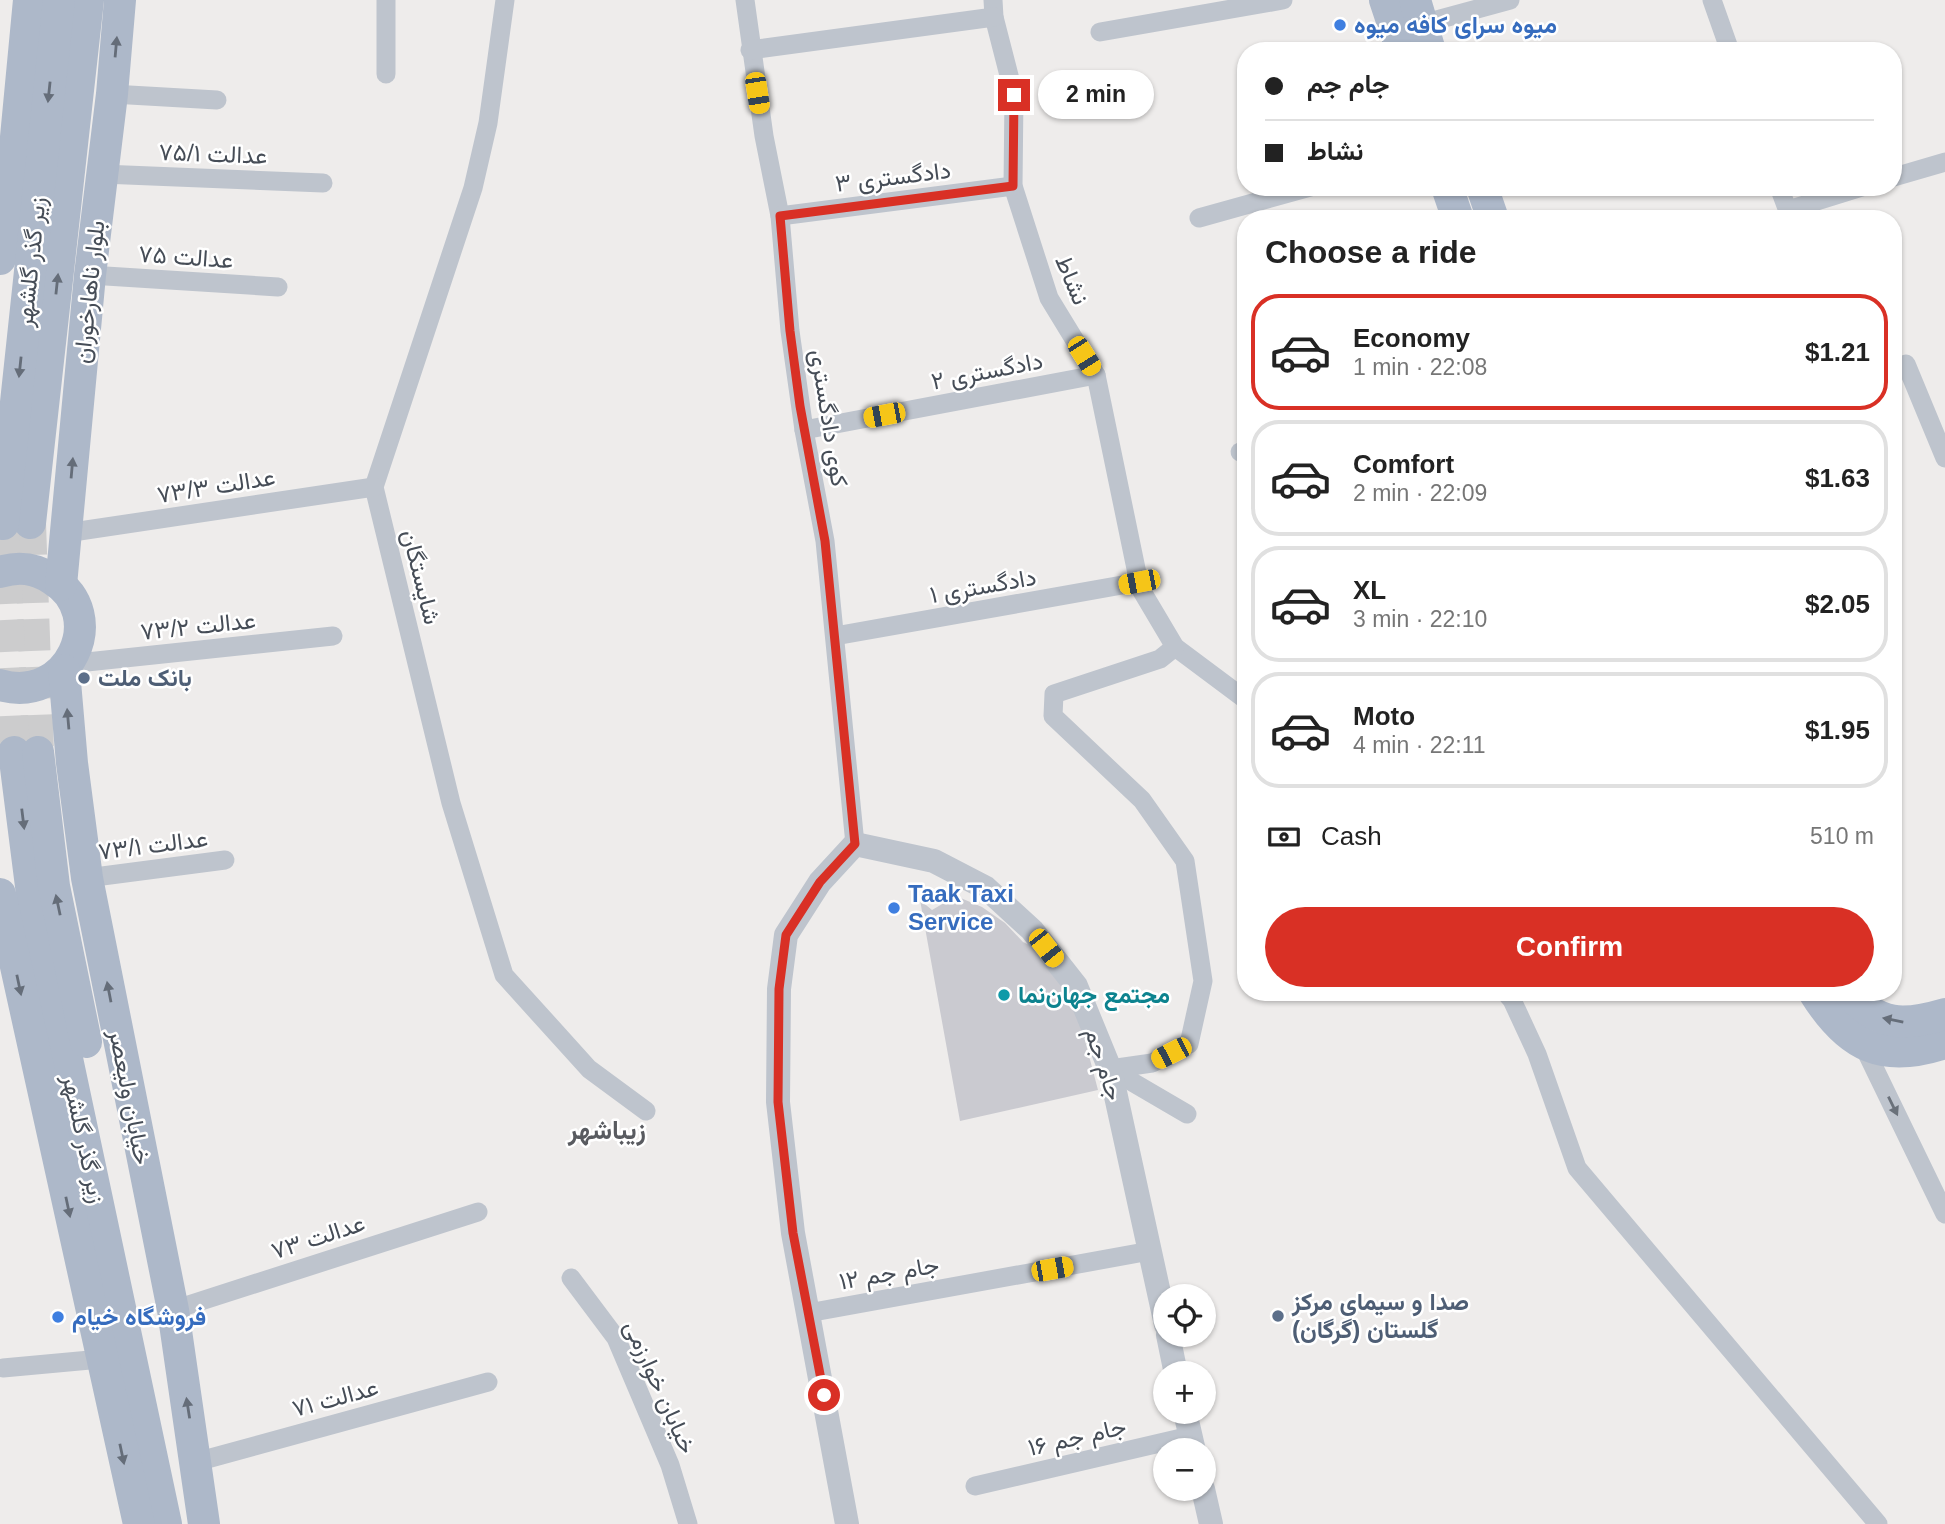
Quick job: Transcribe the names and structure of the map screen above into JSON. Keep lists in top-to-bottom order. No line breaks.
{"streets":{"main road":["زیر گذر گلشهر","بلوار ناهارخوران","خیابان ولیعصر"],"street":["۷۵/۱ عدالت","دادگستری ۳","۷۵ عدالت","نشاط","دادگستری ۲","کوی دادگستری","۷۳/۳ عدالت","شایستگان","دادگستری ۱","عدالت ۷۳/۲","عدالت ۷۳/۱","جام جم","عدالت ۷۳","۱۲ جام جم","خیابان خوارزمی","عدالت ۷۱","۱۶ جام جم"]},"crossings":[["۷۵/۱ عدالت","بلوار ناهارخوران"],["دادگستری ۳","نشاط"],["دادگستری ۳","کوی دادگستری"],["۷۵ عدالت","بلوار ناهارخوران"],["نشاط","دادگستری ۲"],["نشاط","دادگستری ۱"],["بلوار ناهارخوران","۷۳/۳ عدالت"],["دادگستری ۲","کوی دادگستری"],["کوی دادگستری","دادگستری ۱"],["کوی دادگستری","جام جم"],["۷۳/۳ عدالت","شایستگان"],["عدالت ۷۳/۲","خیابان ولیعصر"],["عدالت ۷۳/۱","خیابان ولیعصر"],["جام جم","۱۲ جام جم"],["خیابان ولیعصر","عدالت ۷۳"],["خیابان ولیعصر","عدالت ۷۱"]],"one_way":["بلوار ناهارخوران"],"districts":["زیباشهر"],"places":["میوه سرای کافه میوه","بانک ملت","Taak Taxi Service","مجتمع جهان‌نما","صدا و سیمای مرکز گلستان (گرگان)","فروشگاه خیام"],"page":{"banner":["جام جم","نشاط"],"bubble":"2 min","heading":"Choose a ride","list":[{"name":"Economy","note":"1 min · 22:08","value":"$1.21"},{"name":"Comfort","note":"2 min · 22:09","value":"$1.63"},{"name":"XL","note":"3 min · 22:10","value":"$2.05"},{"name":"Moto","note":"4 min · 22:11","value":"$1.95"}],"pay":["Cash","510 m"],"buttons":"Confirm","map_buttons":["+","−"]}}
